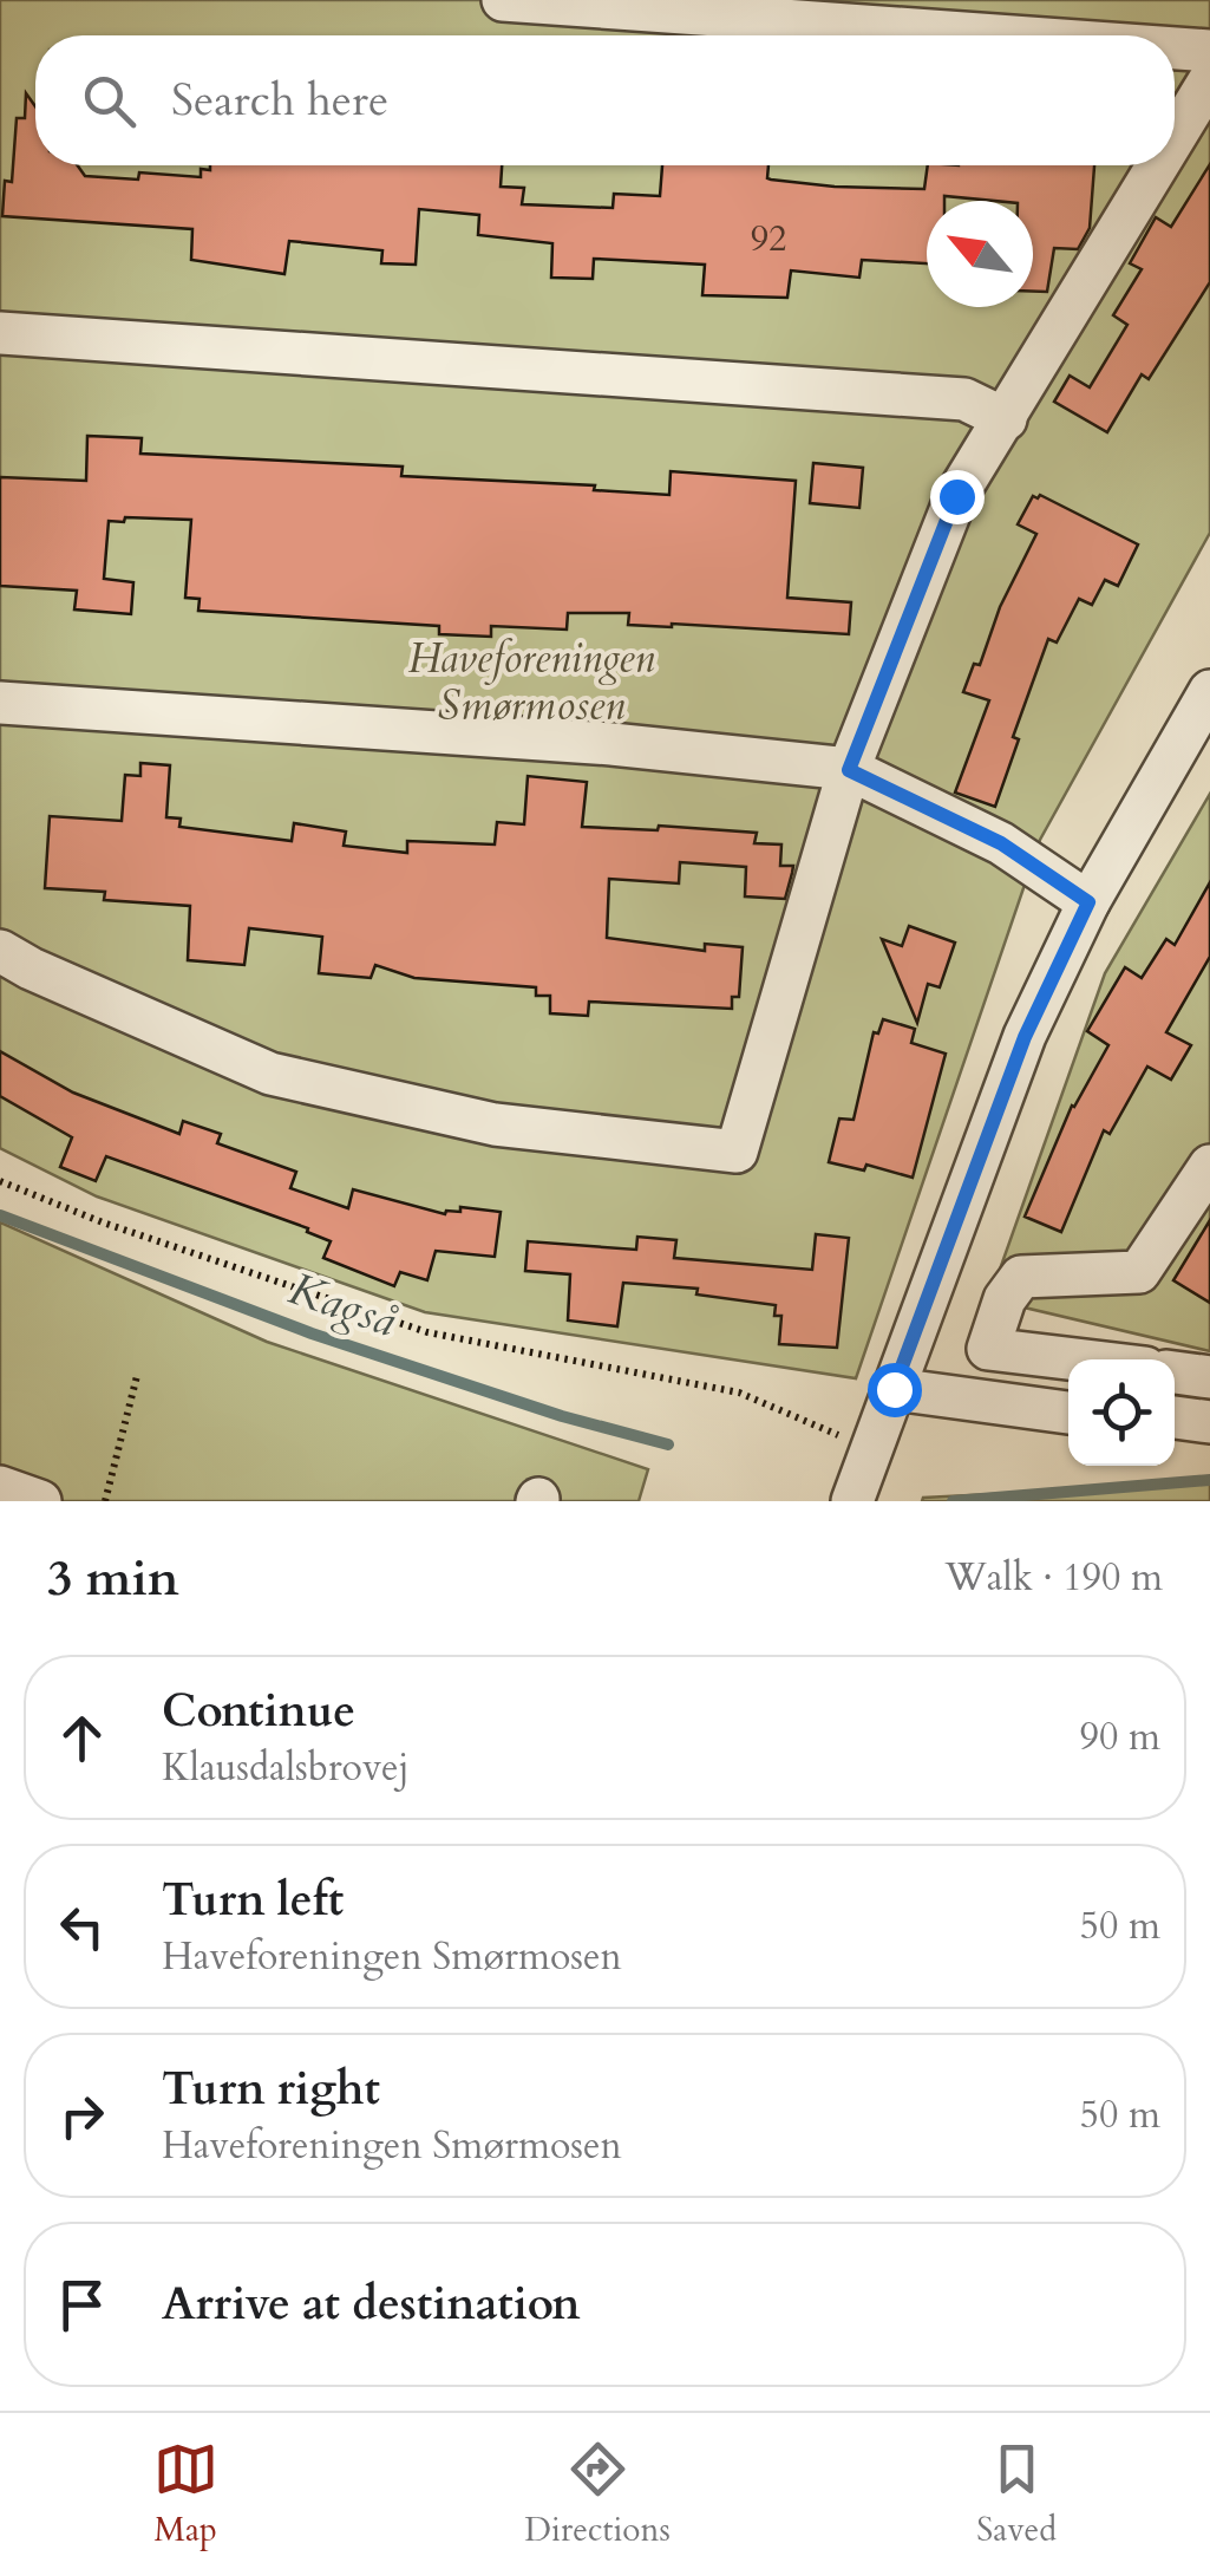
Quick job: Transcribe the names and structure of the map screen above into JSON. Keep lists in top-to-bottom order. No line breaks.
{"water":["Kagså"],"parks":["Haveforeningen Smørmosen"],"house_numbers":["92"],"north":"top left","page":{"search":"Search here","heading":["3 min","Walk · 190 m"],"list":[["Continue","Klausdalsbrovej","90 m"],["Turn left","Haveforeningen Smørmosen","50 m"],["Turn right","Haveforeningen Smørmosen","50 m"],"Arrive at destination"],"nav":["Map","Directions","Saved"]}}
